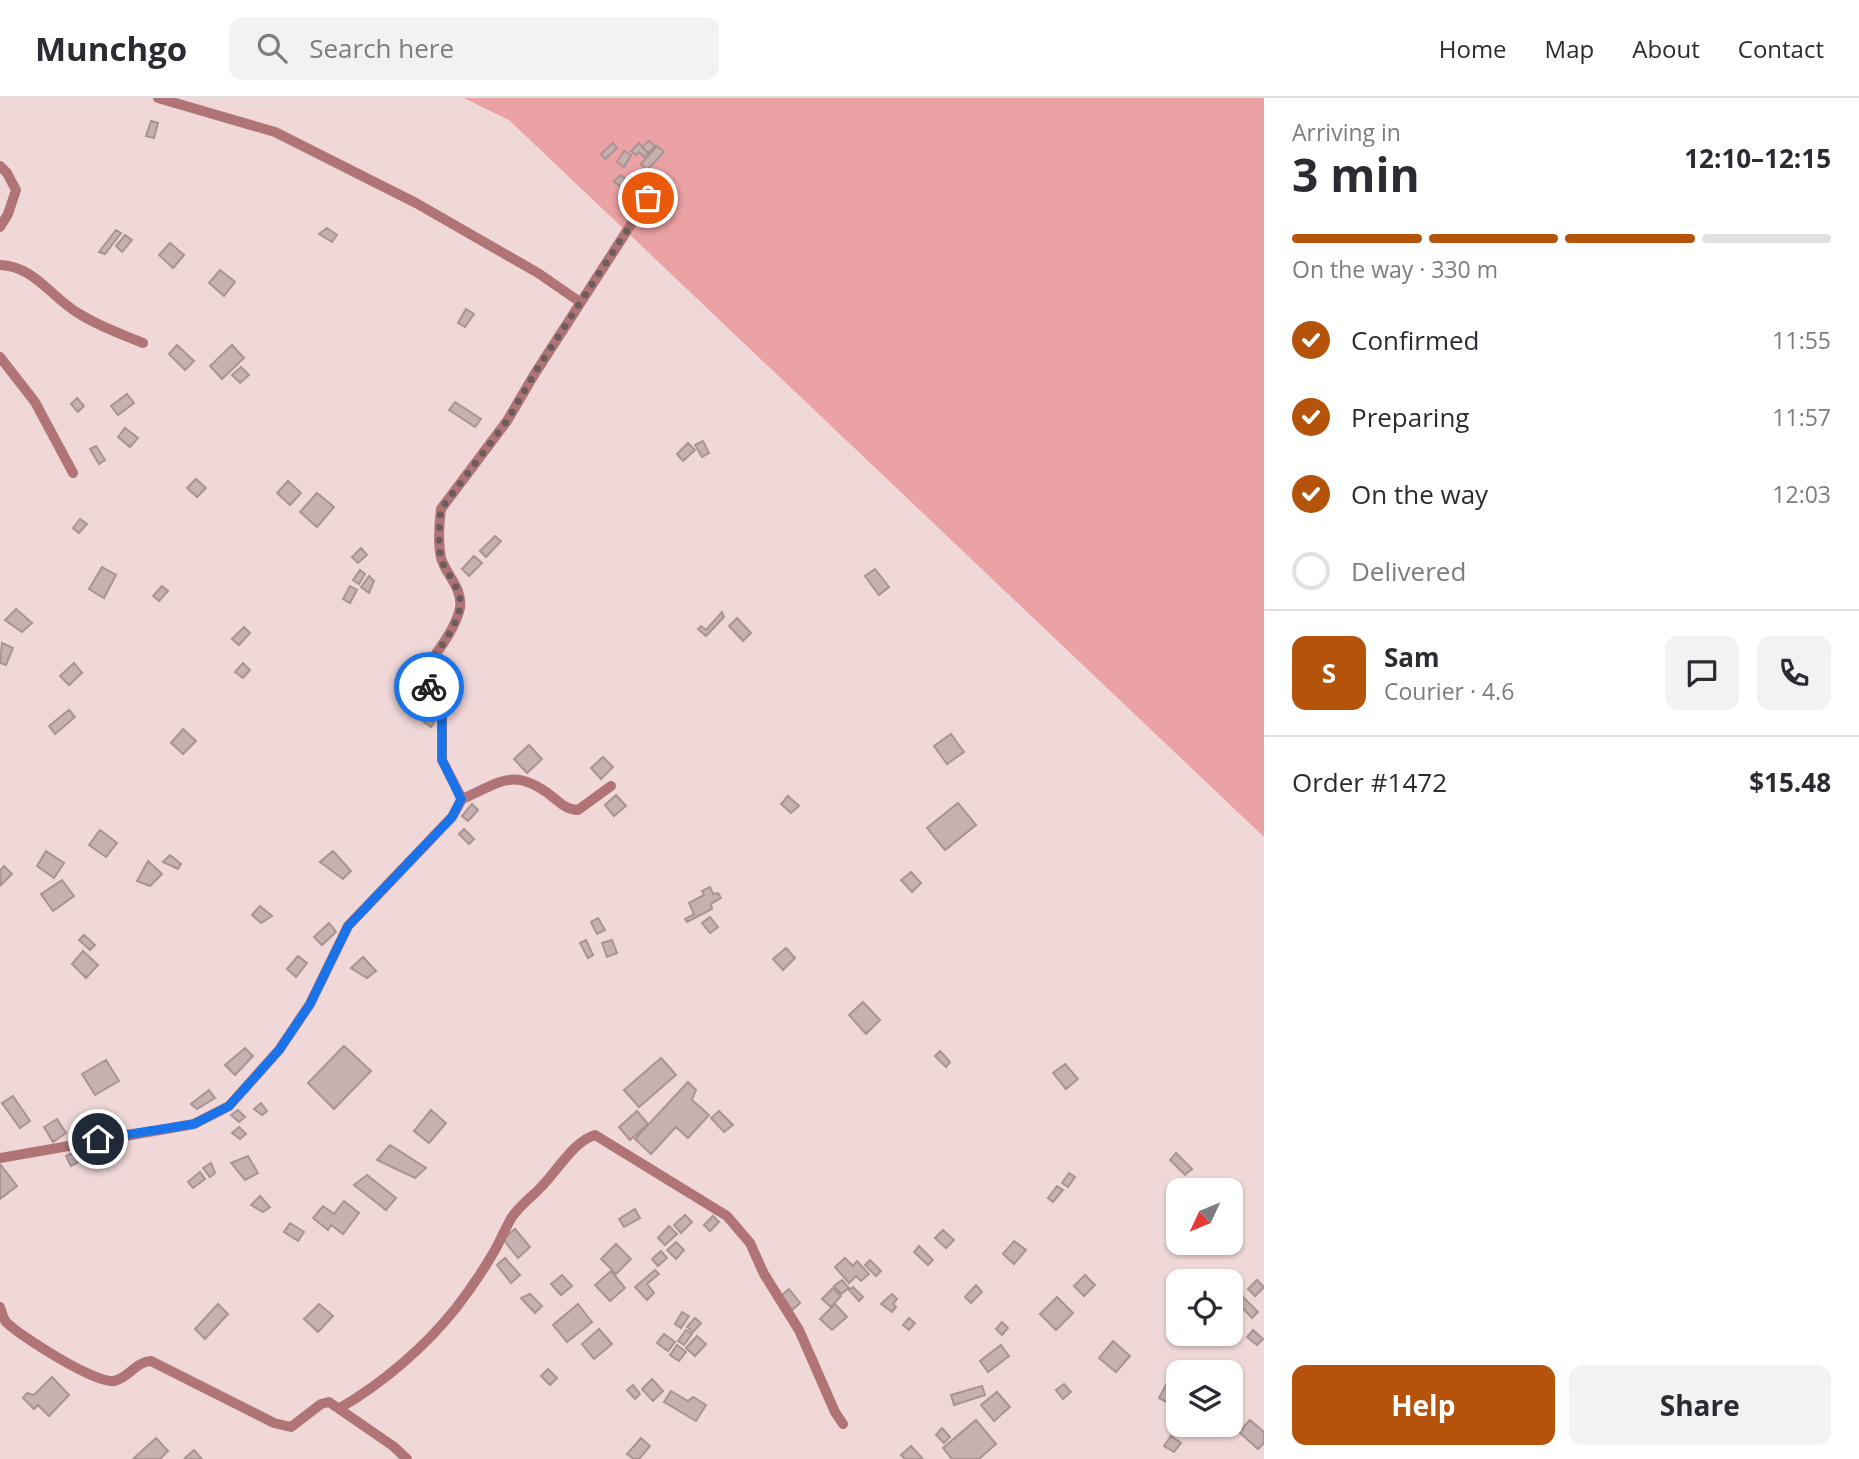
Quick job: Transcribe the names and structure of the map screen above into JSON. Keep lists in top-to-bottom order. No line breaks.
{"north":"bottom left","page":{"header":"Munchgo","search":"Search here","nav":["Home","Map","About","Contact"],"heading":["3 min","Arriving in","12:10–12:15"],"panel":["Sam","Courier · 4.6","Order #1472","$15.48"],"bar":"On the way · 330 m","list":[["Confirmed","11:55"],["Preparing","11:57"],["On the way","12:03"],"Delivered"],"round":"S","buttons":["Help","Share"]}}
